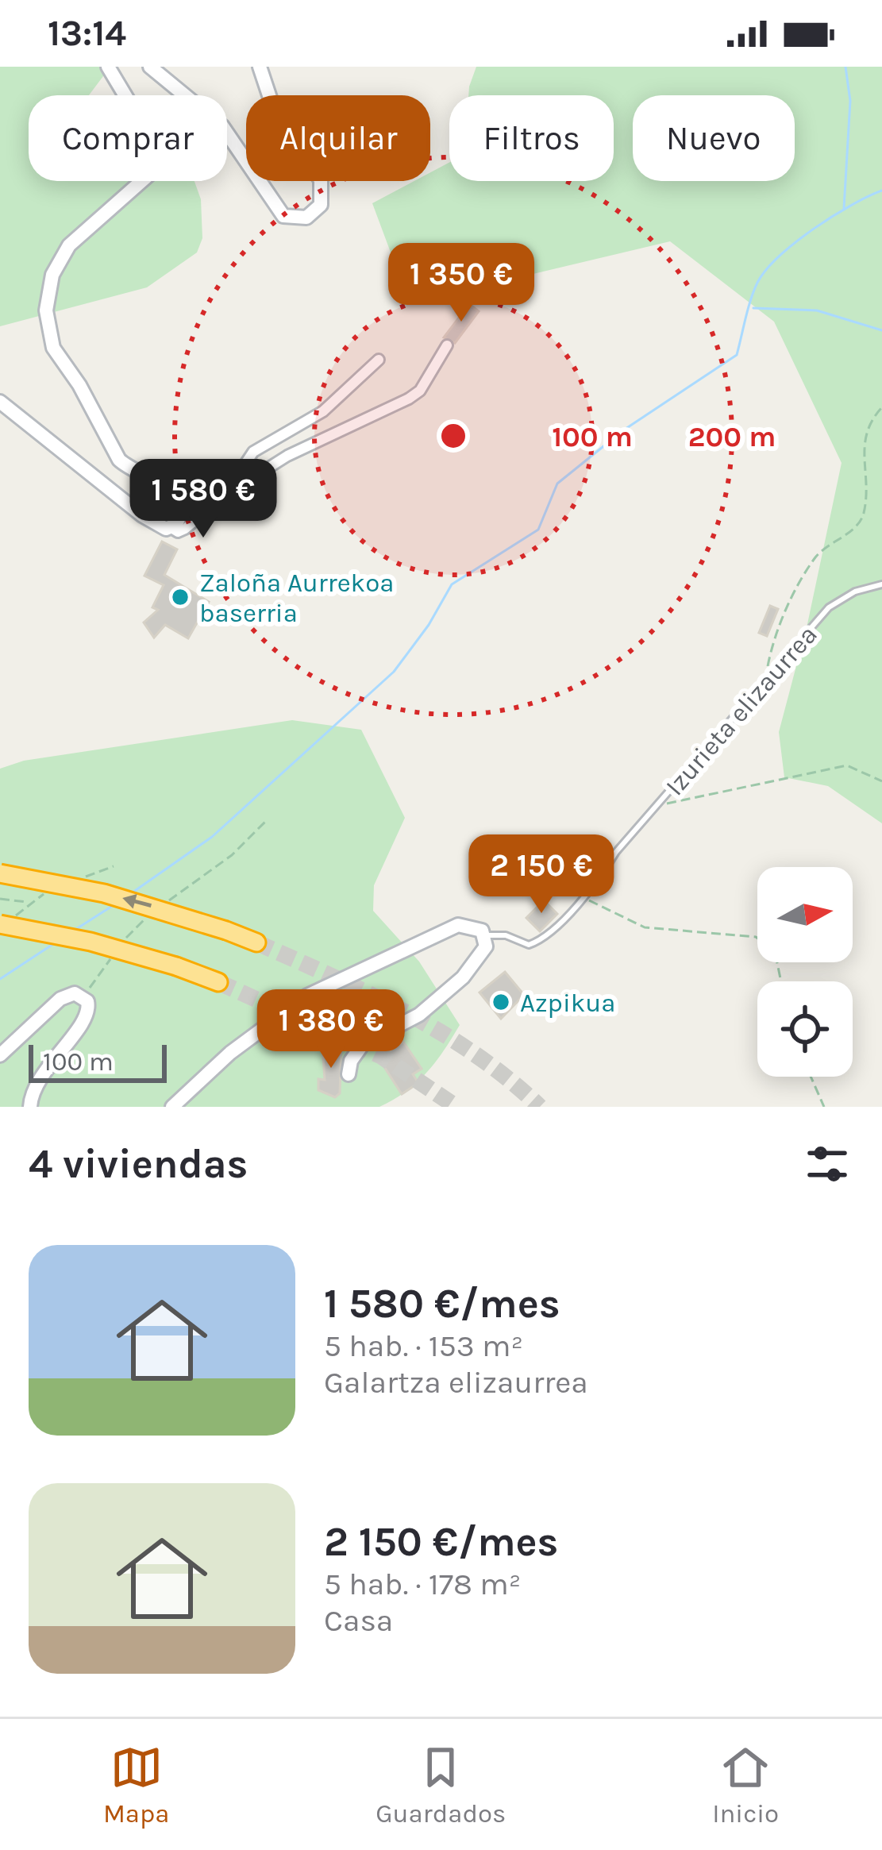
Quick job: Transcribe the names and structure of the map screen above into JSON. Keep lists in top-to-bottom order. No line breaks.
{"streets":{"lane":["Izurieta elizaurrea"]},"places":["Zaloña Aurrekoa baserria","Azpikua"],"scale_bar":"100 m","north":"right","page":{"status":"13:14","chip":["Comprar","Alquilar","Filtros","Nuevo"],"price":["1 350 €","1 580 €","2 150 €","1 380 €"],"scale":"100 m","heading":"4 viviendas","list":[{"name":"1 580 €/mes","note":"5 hab. · 153 m² · Galartza elizaurrea"},{"name":"2 150 €/mes","note":"5 hab. · 178 m² · Casa"}],"tabs":["Mapa","Guardados","Inicio"]},"rings":["100 m","200 m"]}
